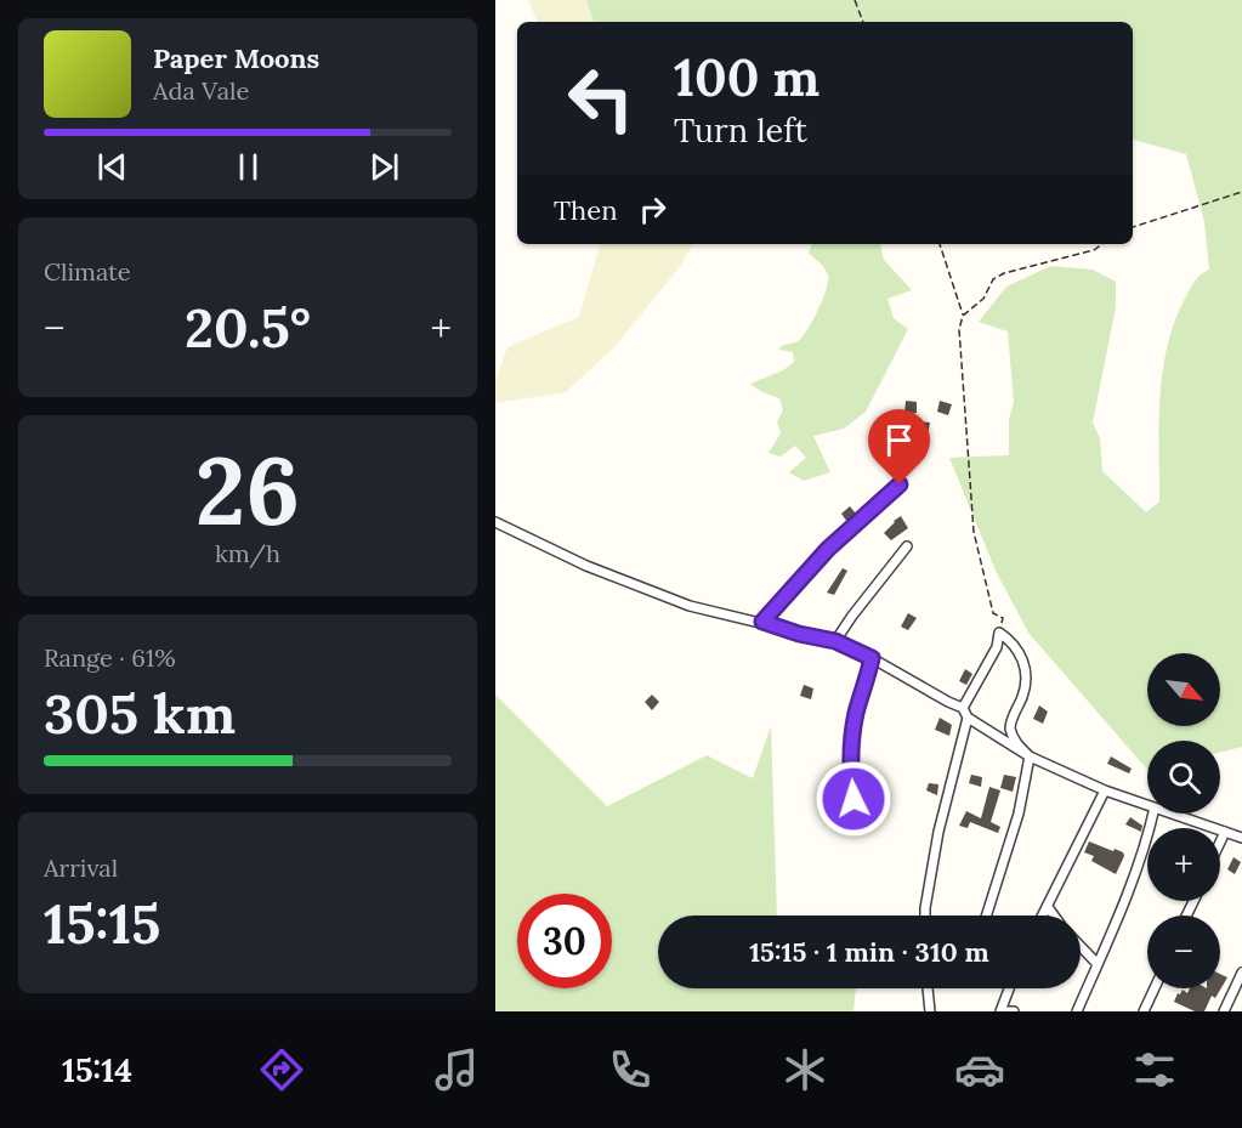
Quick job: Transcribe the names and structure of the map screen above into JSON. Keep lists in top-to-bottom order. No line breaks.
{"north":"bottom right","page":{"turn":["100 m","Turn left"],"song":["Paper Moons","Ada Vale"],"then":"Then","tile":["Climate",["26","km/h"],["Range · 61%","305 km"],["Arrival","15:15"]],"heat":["−","20.5°","+"],"map_buttons":["+","−"],"limit":"30","trip":"15:15 · 1 min · 310 m","tabs":"15:14"}}
